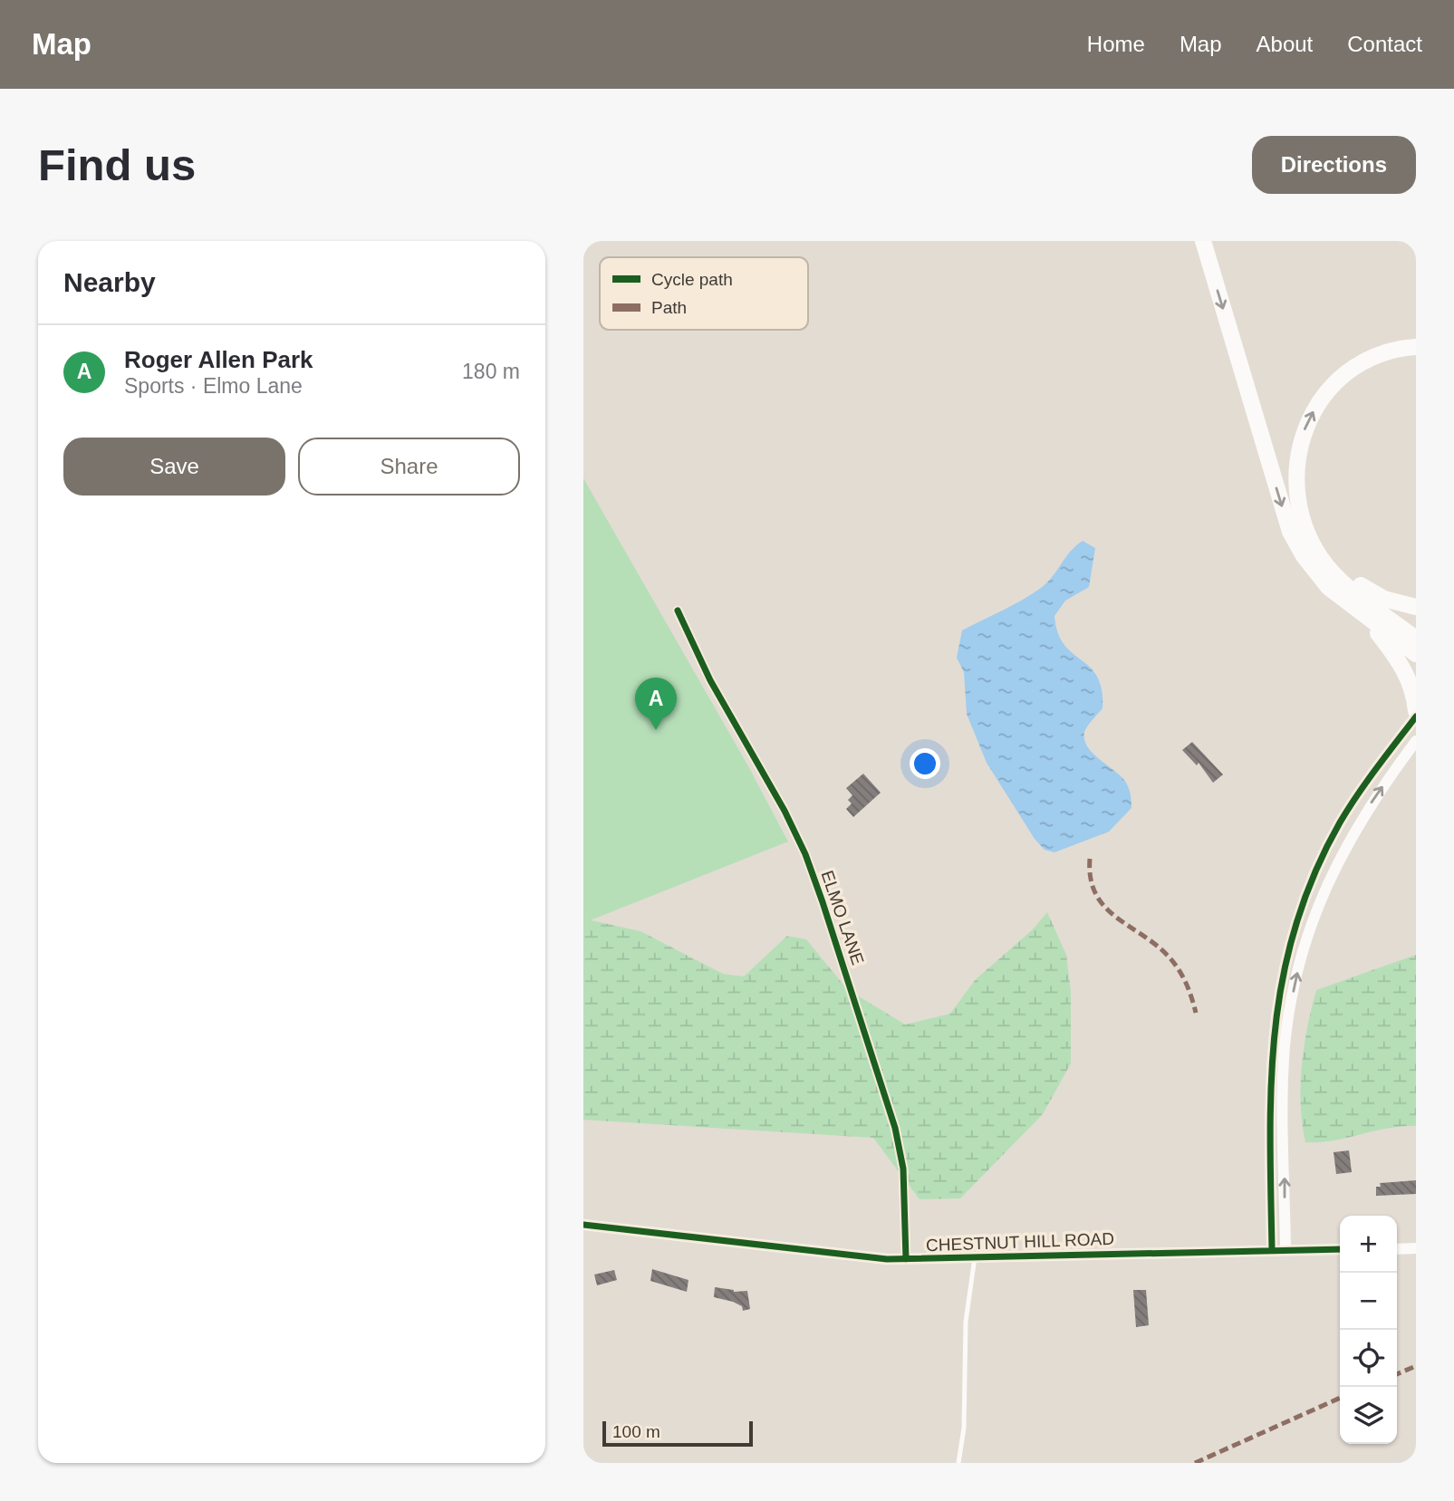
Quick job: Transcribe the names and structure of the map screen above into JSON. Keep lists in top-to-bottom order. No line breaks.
{"streets":{"street":["ELMO LANE","CHESTNUT HILL ROAD"]},"crossings":[["ELMO LANE","CHESTNUT HILL ROAD"]],"legend":["Cycle path","Path"],"scale_bar":"100 m","page":{"header":"Map","nav":["Home","Map","About","Contact"],"buttons":["Directions",["Save","Share"]],"title":"Find us","heading":"Nearby","list":[{"mark":"A","name":"Roger Allen Park","note":"Sports · Elmo Lane","value":"180 m"}],"pins":"A","map_buttons":["+","−"],"scale":"100 m"}}
